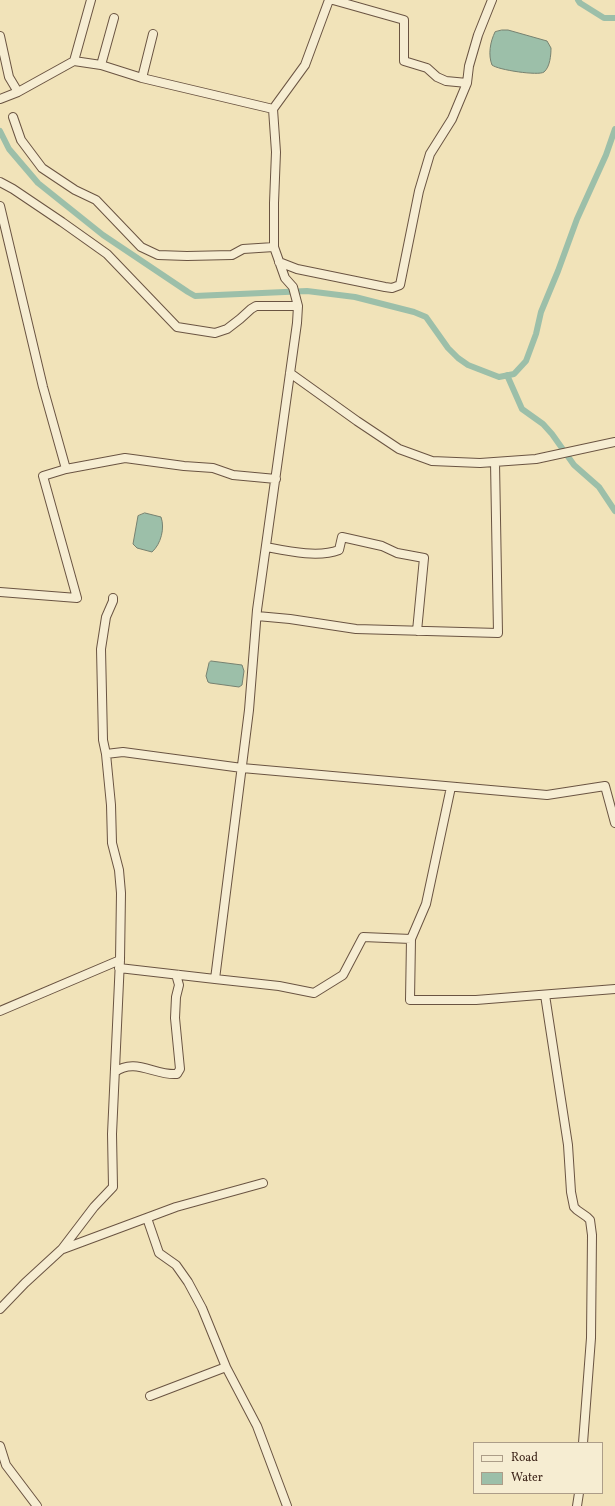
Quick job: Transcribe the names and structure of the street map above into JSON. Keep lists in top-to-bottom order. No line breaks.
{"legend":["Road","Water"]}
